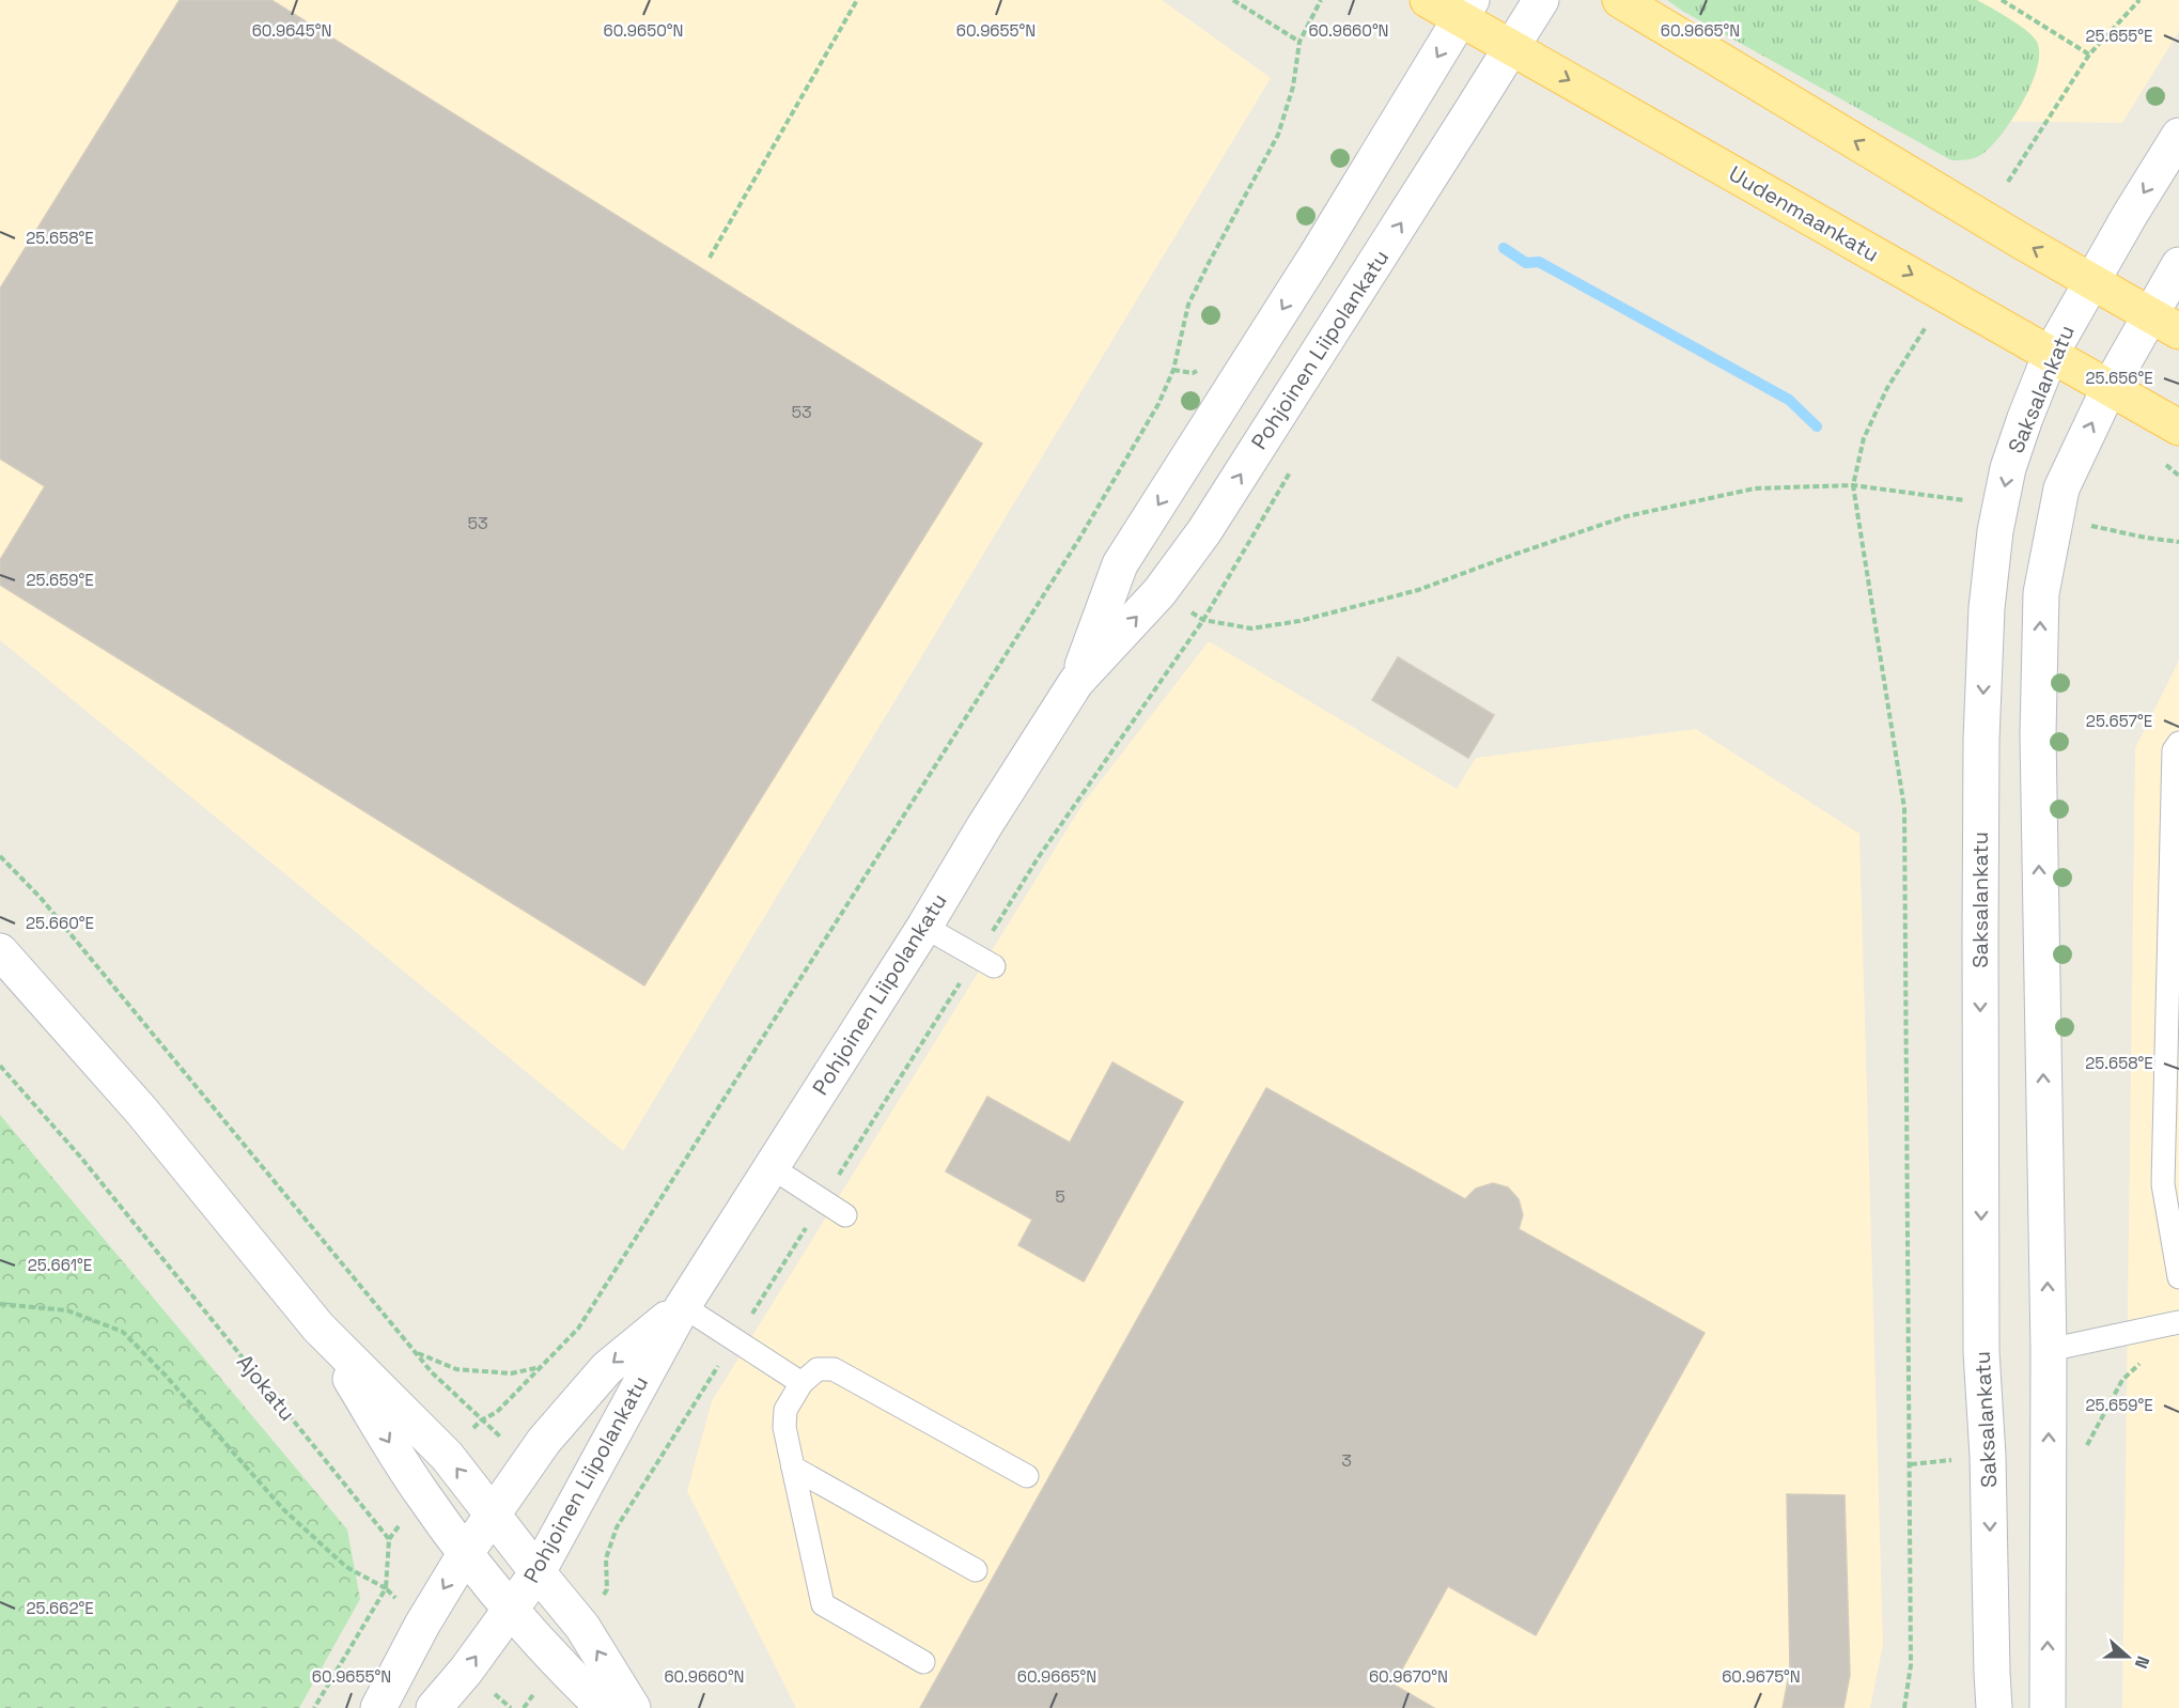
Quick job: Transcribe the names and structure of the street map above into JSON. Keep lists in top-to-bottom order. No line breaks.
{"streets":{"main road":["Uudenmaankatu"],"street":["Pohjoinen Liipolankatu","Saksalankatu"],"path":["Ajokatu"]},"crossings":[["Uudenmaankatu","Pohjoinen Liipolankatu"],["Uudenmaankatu","Saksalankatu"]],"house_numbers":["53","53","5","3"],"north":"right","coordinates":["60.9645°N","60.9650°N","60.9655°N","60.9660°N","60.9665°N","25.655°E","25.658°E","25.656°E","25.659°E","25.657°E","25.660°E","25.661°E","25.662°E","60.9670°N","60.9675°N"]}
